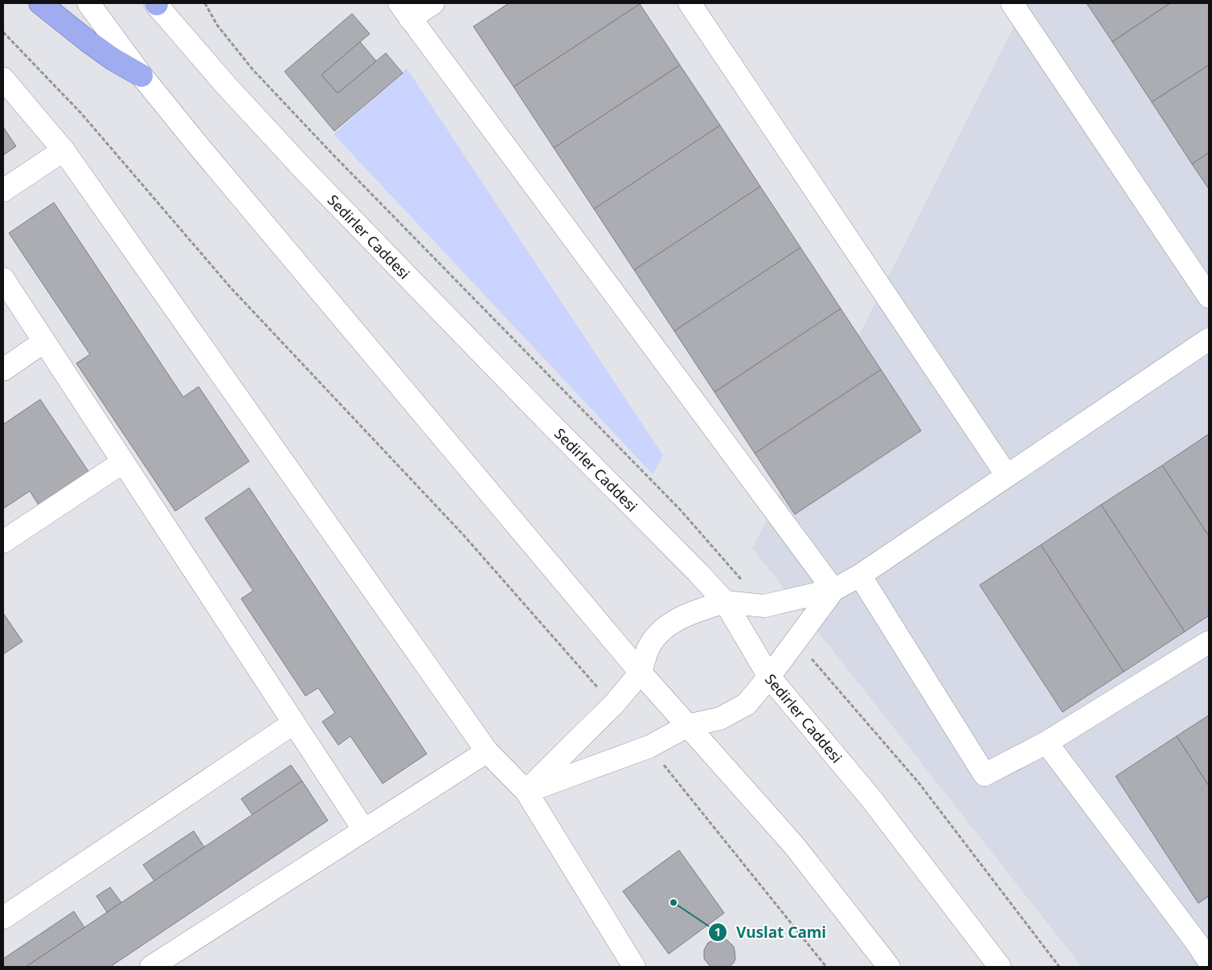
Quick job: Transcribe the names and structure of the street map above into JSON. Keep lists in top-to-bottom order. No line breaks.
{"streets":{"street":["Sedirler Caddesi"]},"places":["Vuslat Cami"]}
